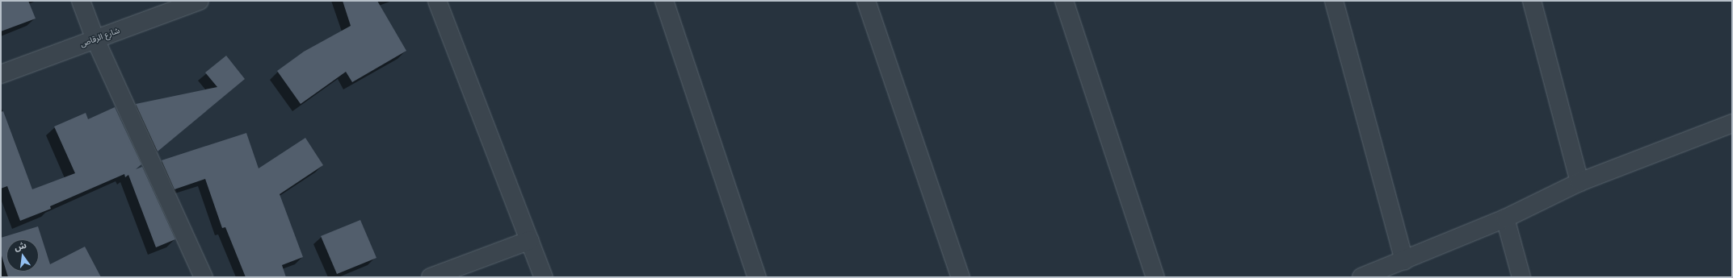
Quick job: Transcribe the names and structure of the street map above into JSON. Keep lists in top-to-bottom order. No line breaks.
{"streets":{"street":["شارع الرقاص"]},"north":"top"}
